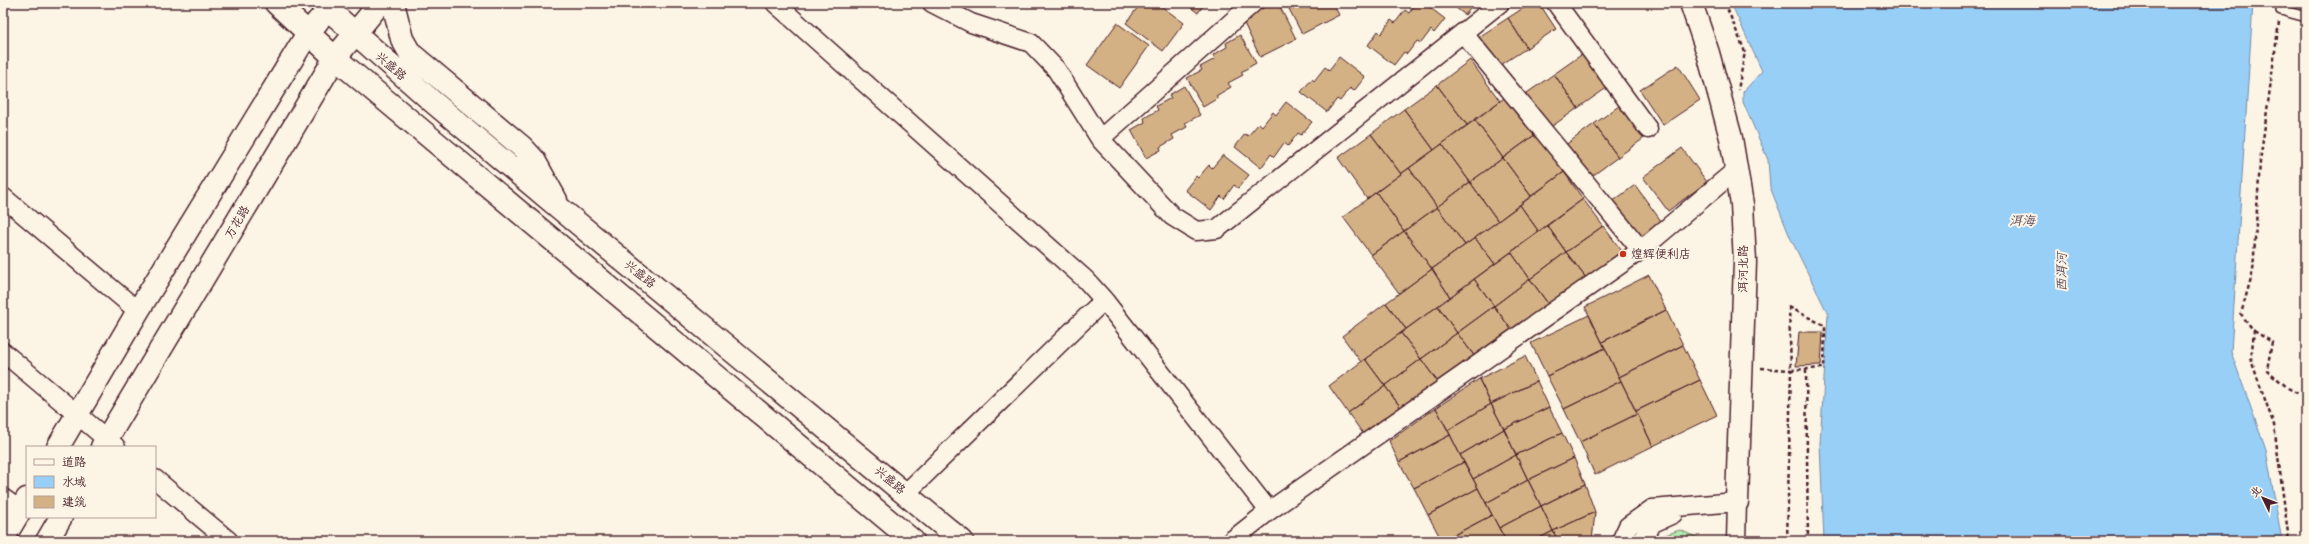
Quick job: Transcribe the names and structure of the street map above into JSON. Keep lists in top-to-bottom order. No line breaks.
{"streets":{"street":["兴盛路","万花路","洱河北路"]},"crossings":[["兴盛路","万花路"]],"water":["洱海","西洱河"],"places":["煌辉便利店"],"legend":["道路","水域","建筑"],"north":"top left"}
